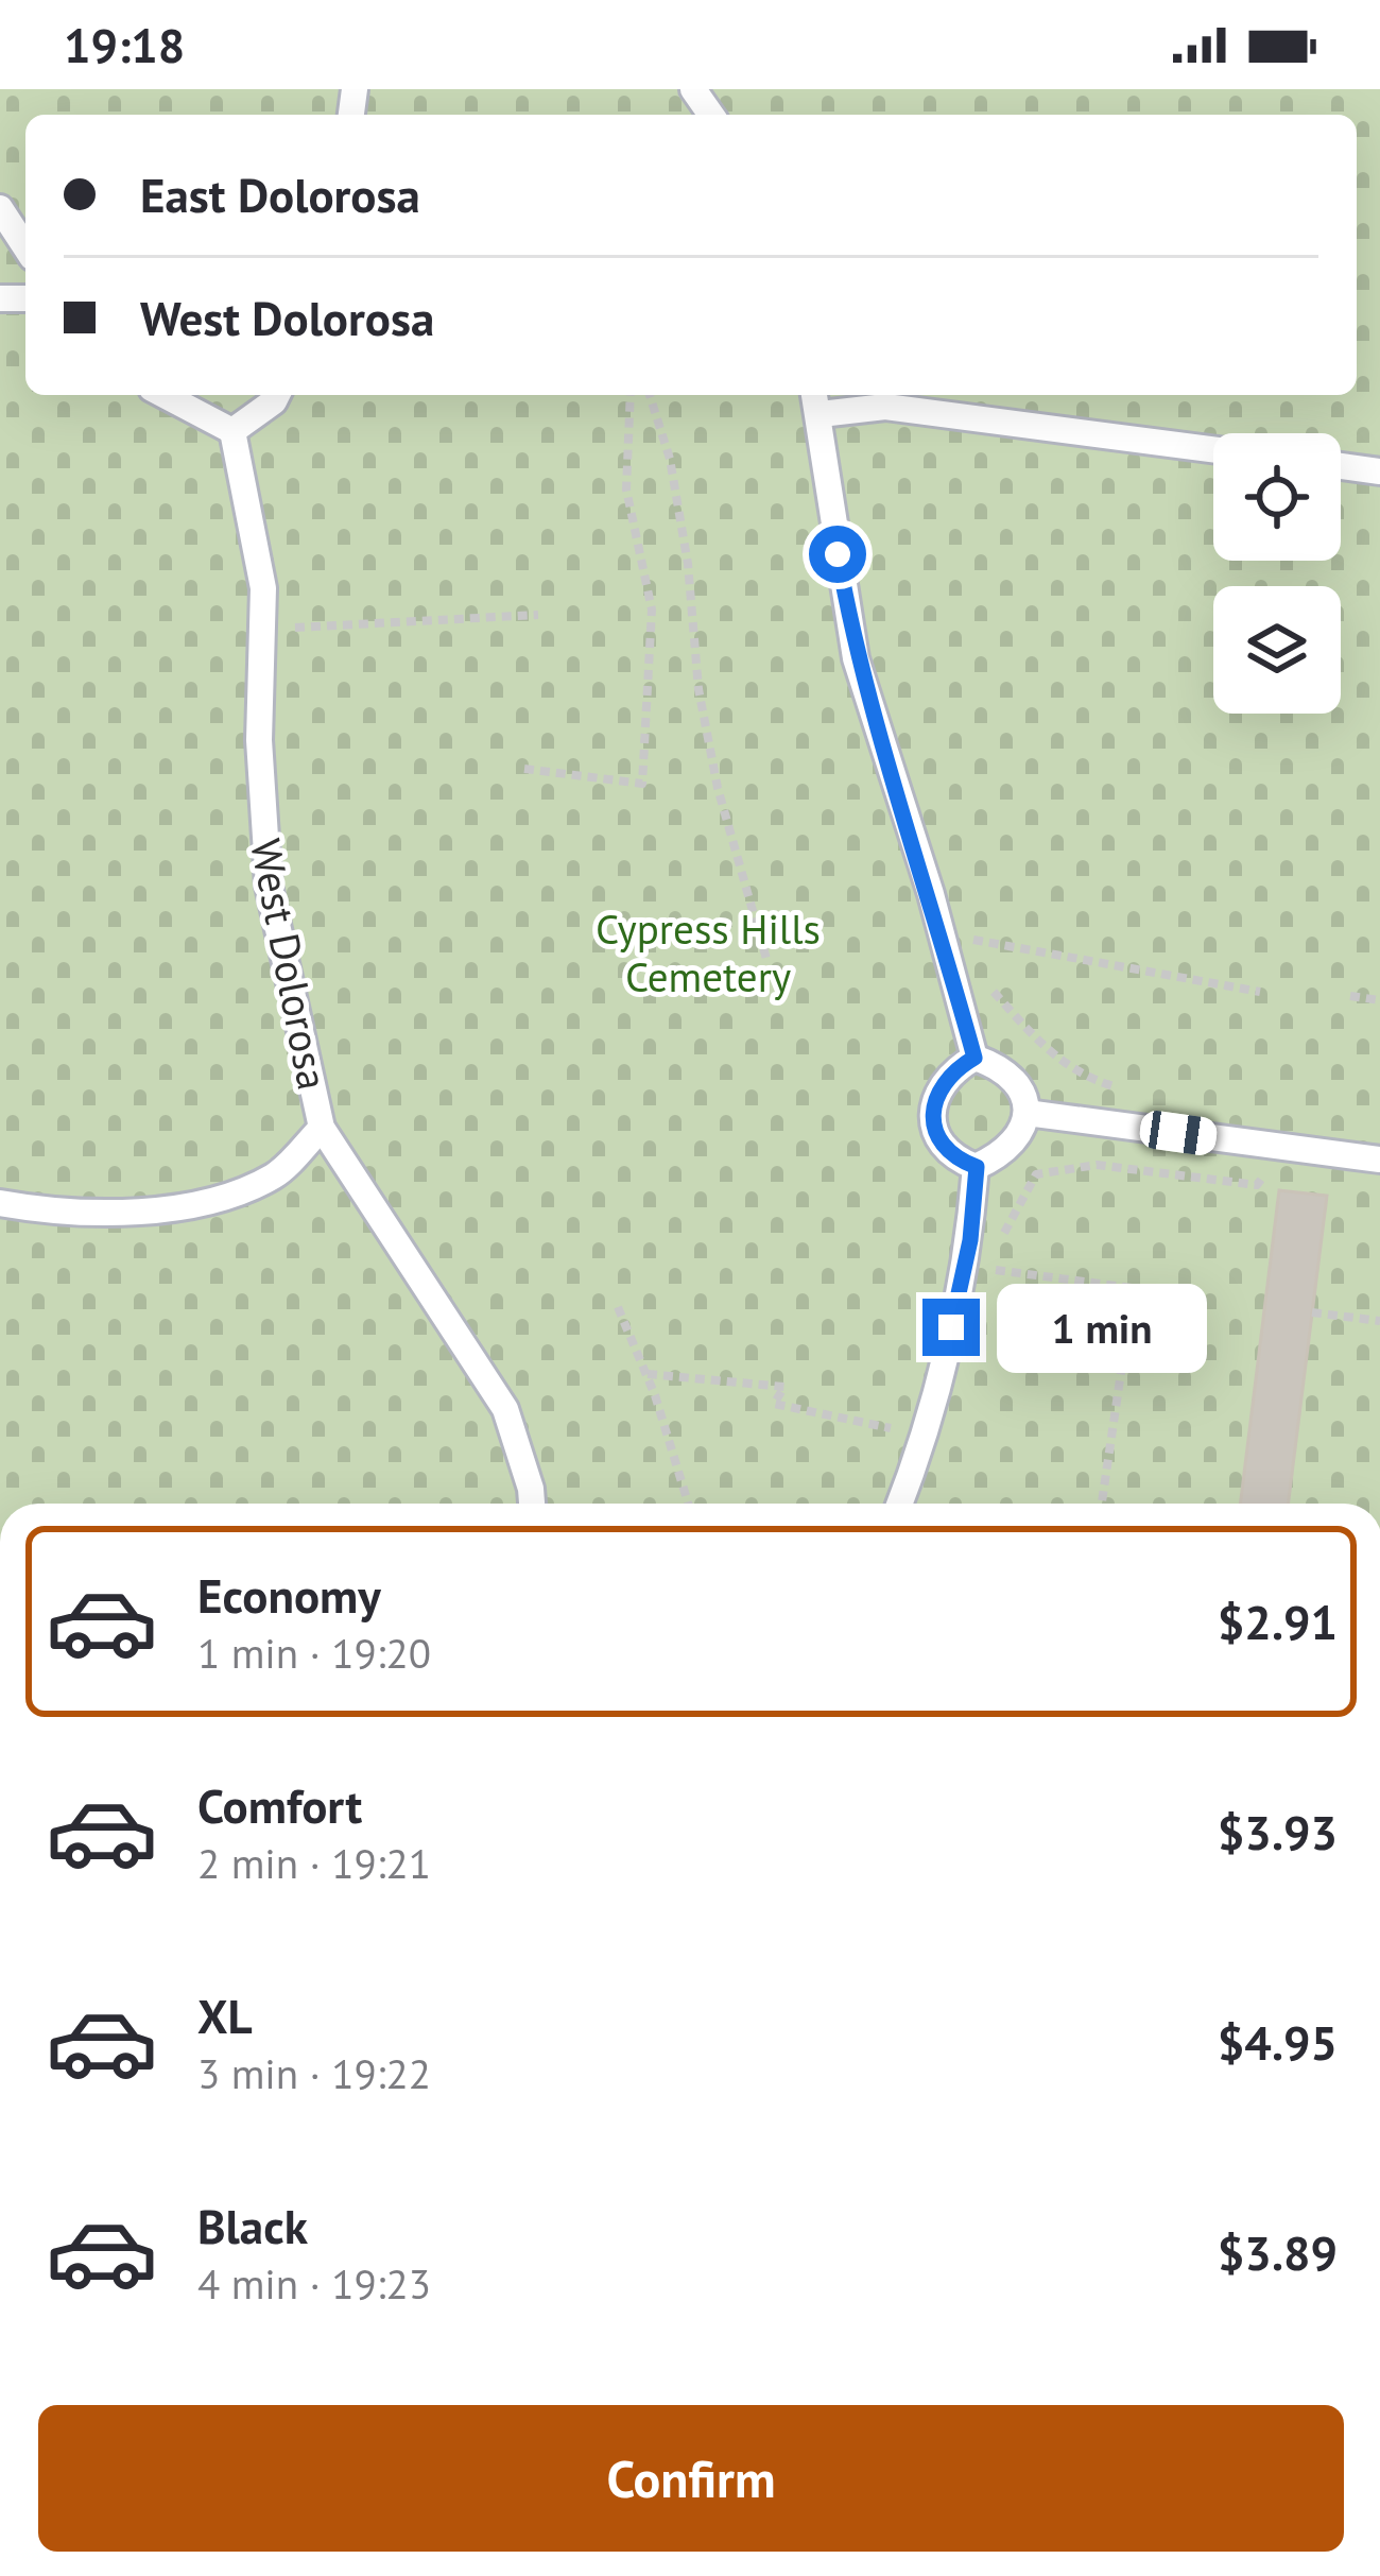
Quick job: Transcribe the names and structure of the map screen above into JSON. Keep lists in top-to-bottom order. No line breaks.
{"streets":{"lane":["West Dolorosa"]},"parks":["Cypress Hills Cemetery"],"page":{"status":"19:18","banner":["East Dolorosa","West Dolorosa"],"bubble":"1 min","list":[{"name":"Economy","note":"1 min · 19:20","value":"$2.91"},{"name":"Comfort","note":"2 min · 19:21","value":"$3.93"},{"name":"XL","note":"3 min · 19:22","value":"$4.95"},{"name":"Black","note":"4 min · 19:23","value":"$3.89"}],"buttons":"Confirm"}}
